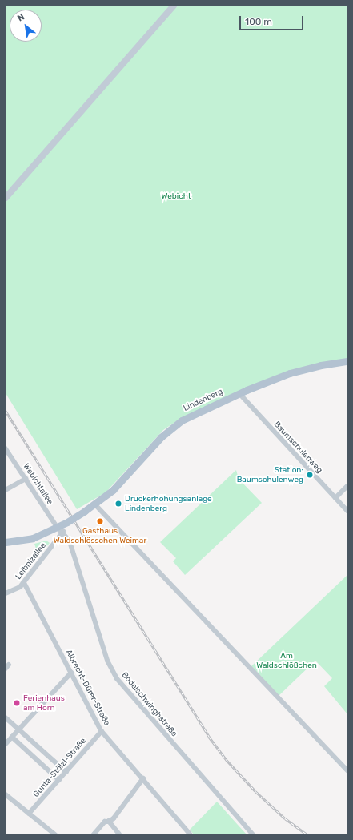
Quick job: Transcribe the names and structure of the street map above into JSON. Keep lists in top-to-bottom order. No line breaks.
{"streets":{"main road":["Lindenberg"],"street":["Baumschulenweg","Webichtallee","Leibnizallee","Albrecht-Dürer-Straße","Bodelschwinghstraße","Gunta-Stölzl-Straße"]},"crossings":[["Lindenberg","Baumschulenweg"],["Lindenberg","Webichtallee"],["Lindenberg","Leibnizallee"],["Lindenberg","Bodelschwinghstraße"],["Webichtallee","Leibnizallee"],["Webichtallee","Bodelschwinghstraße"],["Leibnizallee","Albrecht-Dürer-Straße"],["Leibnizallee","Bodelschwinghstraße"],["Albrecht-Dürer-Straße","Gunta-Stölzl-Straße"]],"parks":["Webicht","Am Waldschlößchen"],"places":["Station: Baumschulenweg","Druckerhöhungsanlage Lindenberg","Gasthaus Waldschlösschen Weimar","Ferienhaus am Horn"],"scale_bar":"100 m","north":"top left"}
